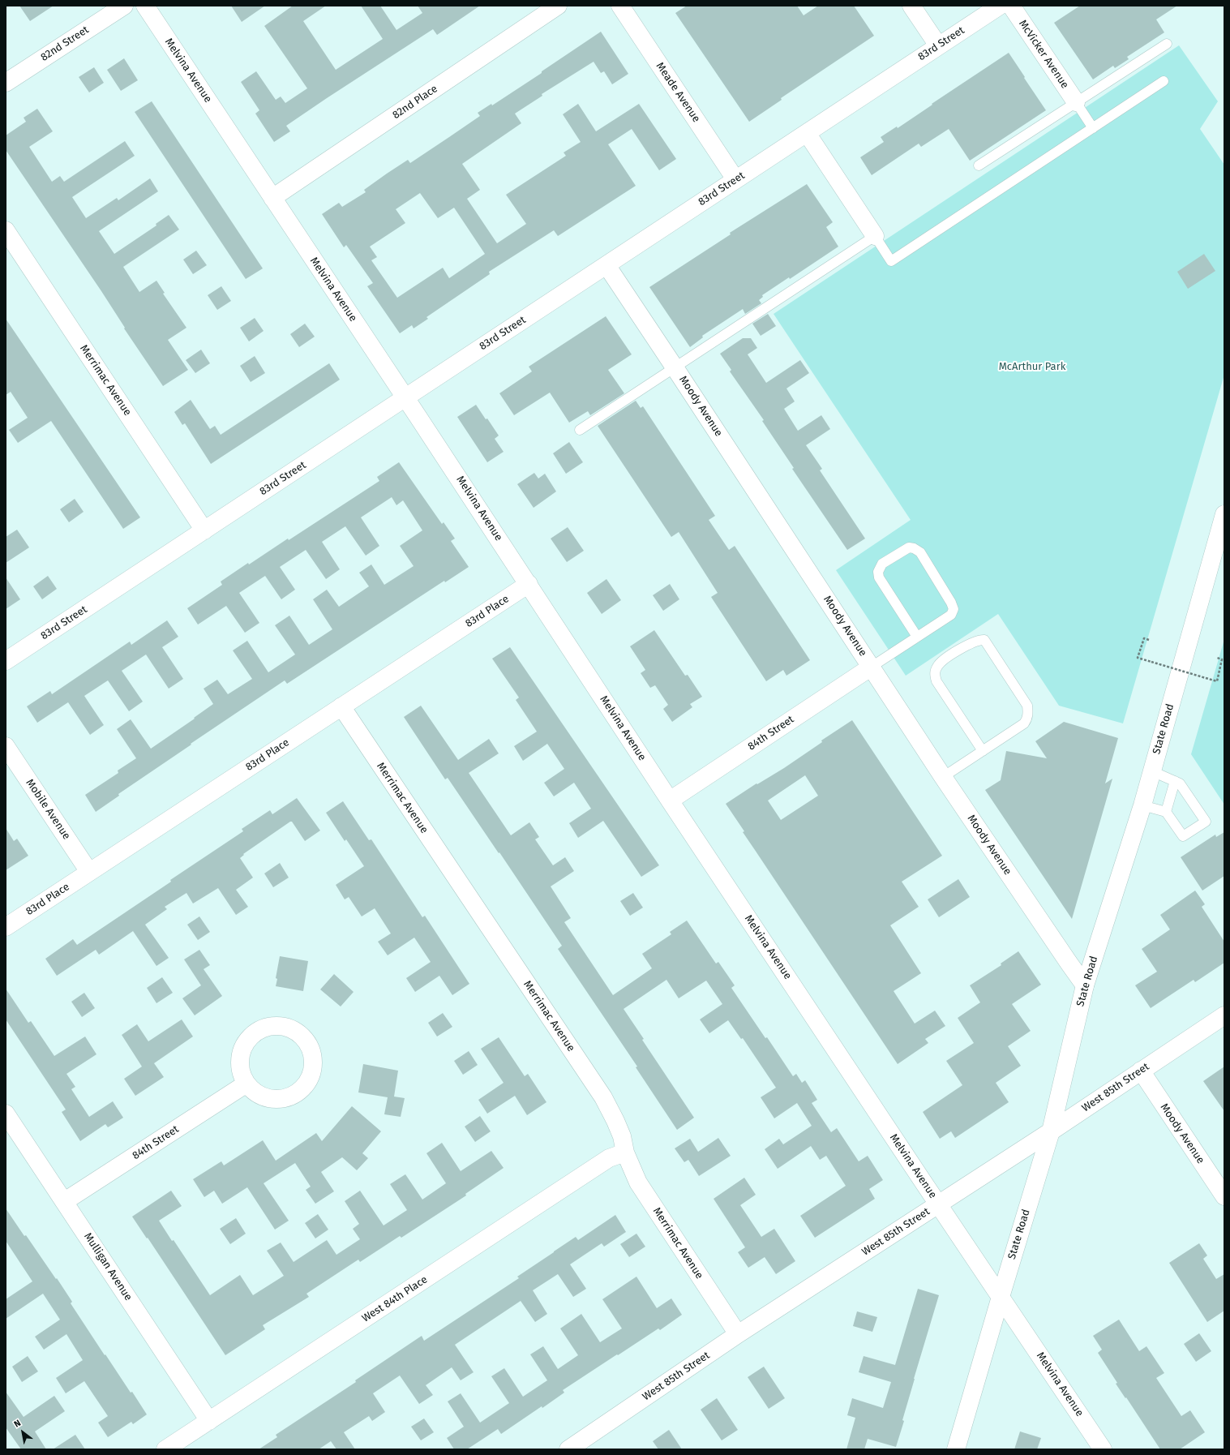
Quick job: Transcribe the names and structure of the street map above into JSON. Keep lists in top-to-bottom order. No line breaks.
{"streets":{"street":["82nd Street","83rd Street","McVicker Avenue","Melvina Avenue","Meade Avenue","82nd Place","Merrimac Avenue","Moody Avenue","83rd Place","State Road","84th Street","Mobile Avenue","West 85th Street","Mulligan Avenue","West 84th Place"]},"crossings":[["83rd Street","Melvina Avenue"],["83rd Street","Meade Avenue"],["83rd Street","Merrimac Avenue"],["83rd Street","Moody Avenue"],["Melvina Avenue","82nd Place"],["Melvina Avenue","83rd Place"],["Melvina Avenue","State Road"],["Melvina Avenue","84th Street"],["Melvina Avenue","West 85th Street"],["Merrimac Avenue","83rd Place"],["Merrimac Avenue","West 85th Street"],["Merrimac Avenue","West 84th Place"],["Moody Avenue","State Road"],["Moody Avenue","84th Street"],["Moody Avenue","West 85th Street"],["83rd Place","Mobile Avenue"],["State Road","West 85th Street"],["84th Street","Mulligan Avenue"],["Mulligan Avenue","West 84th Place"]],"parks":["McArthur Park"],"north":"top left"}
